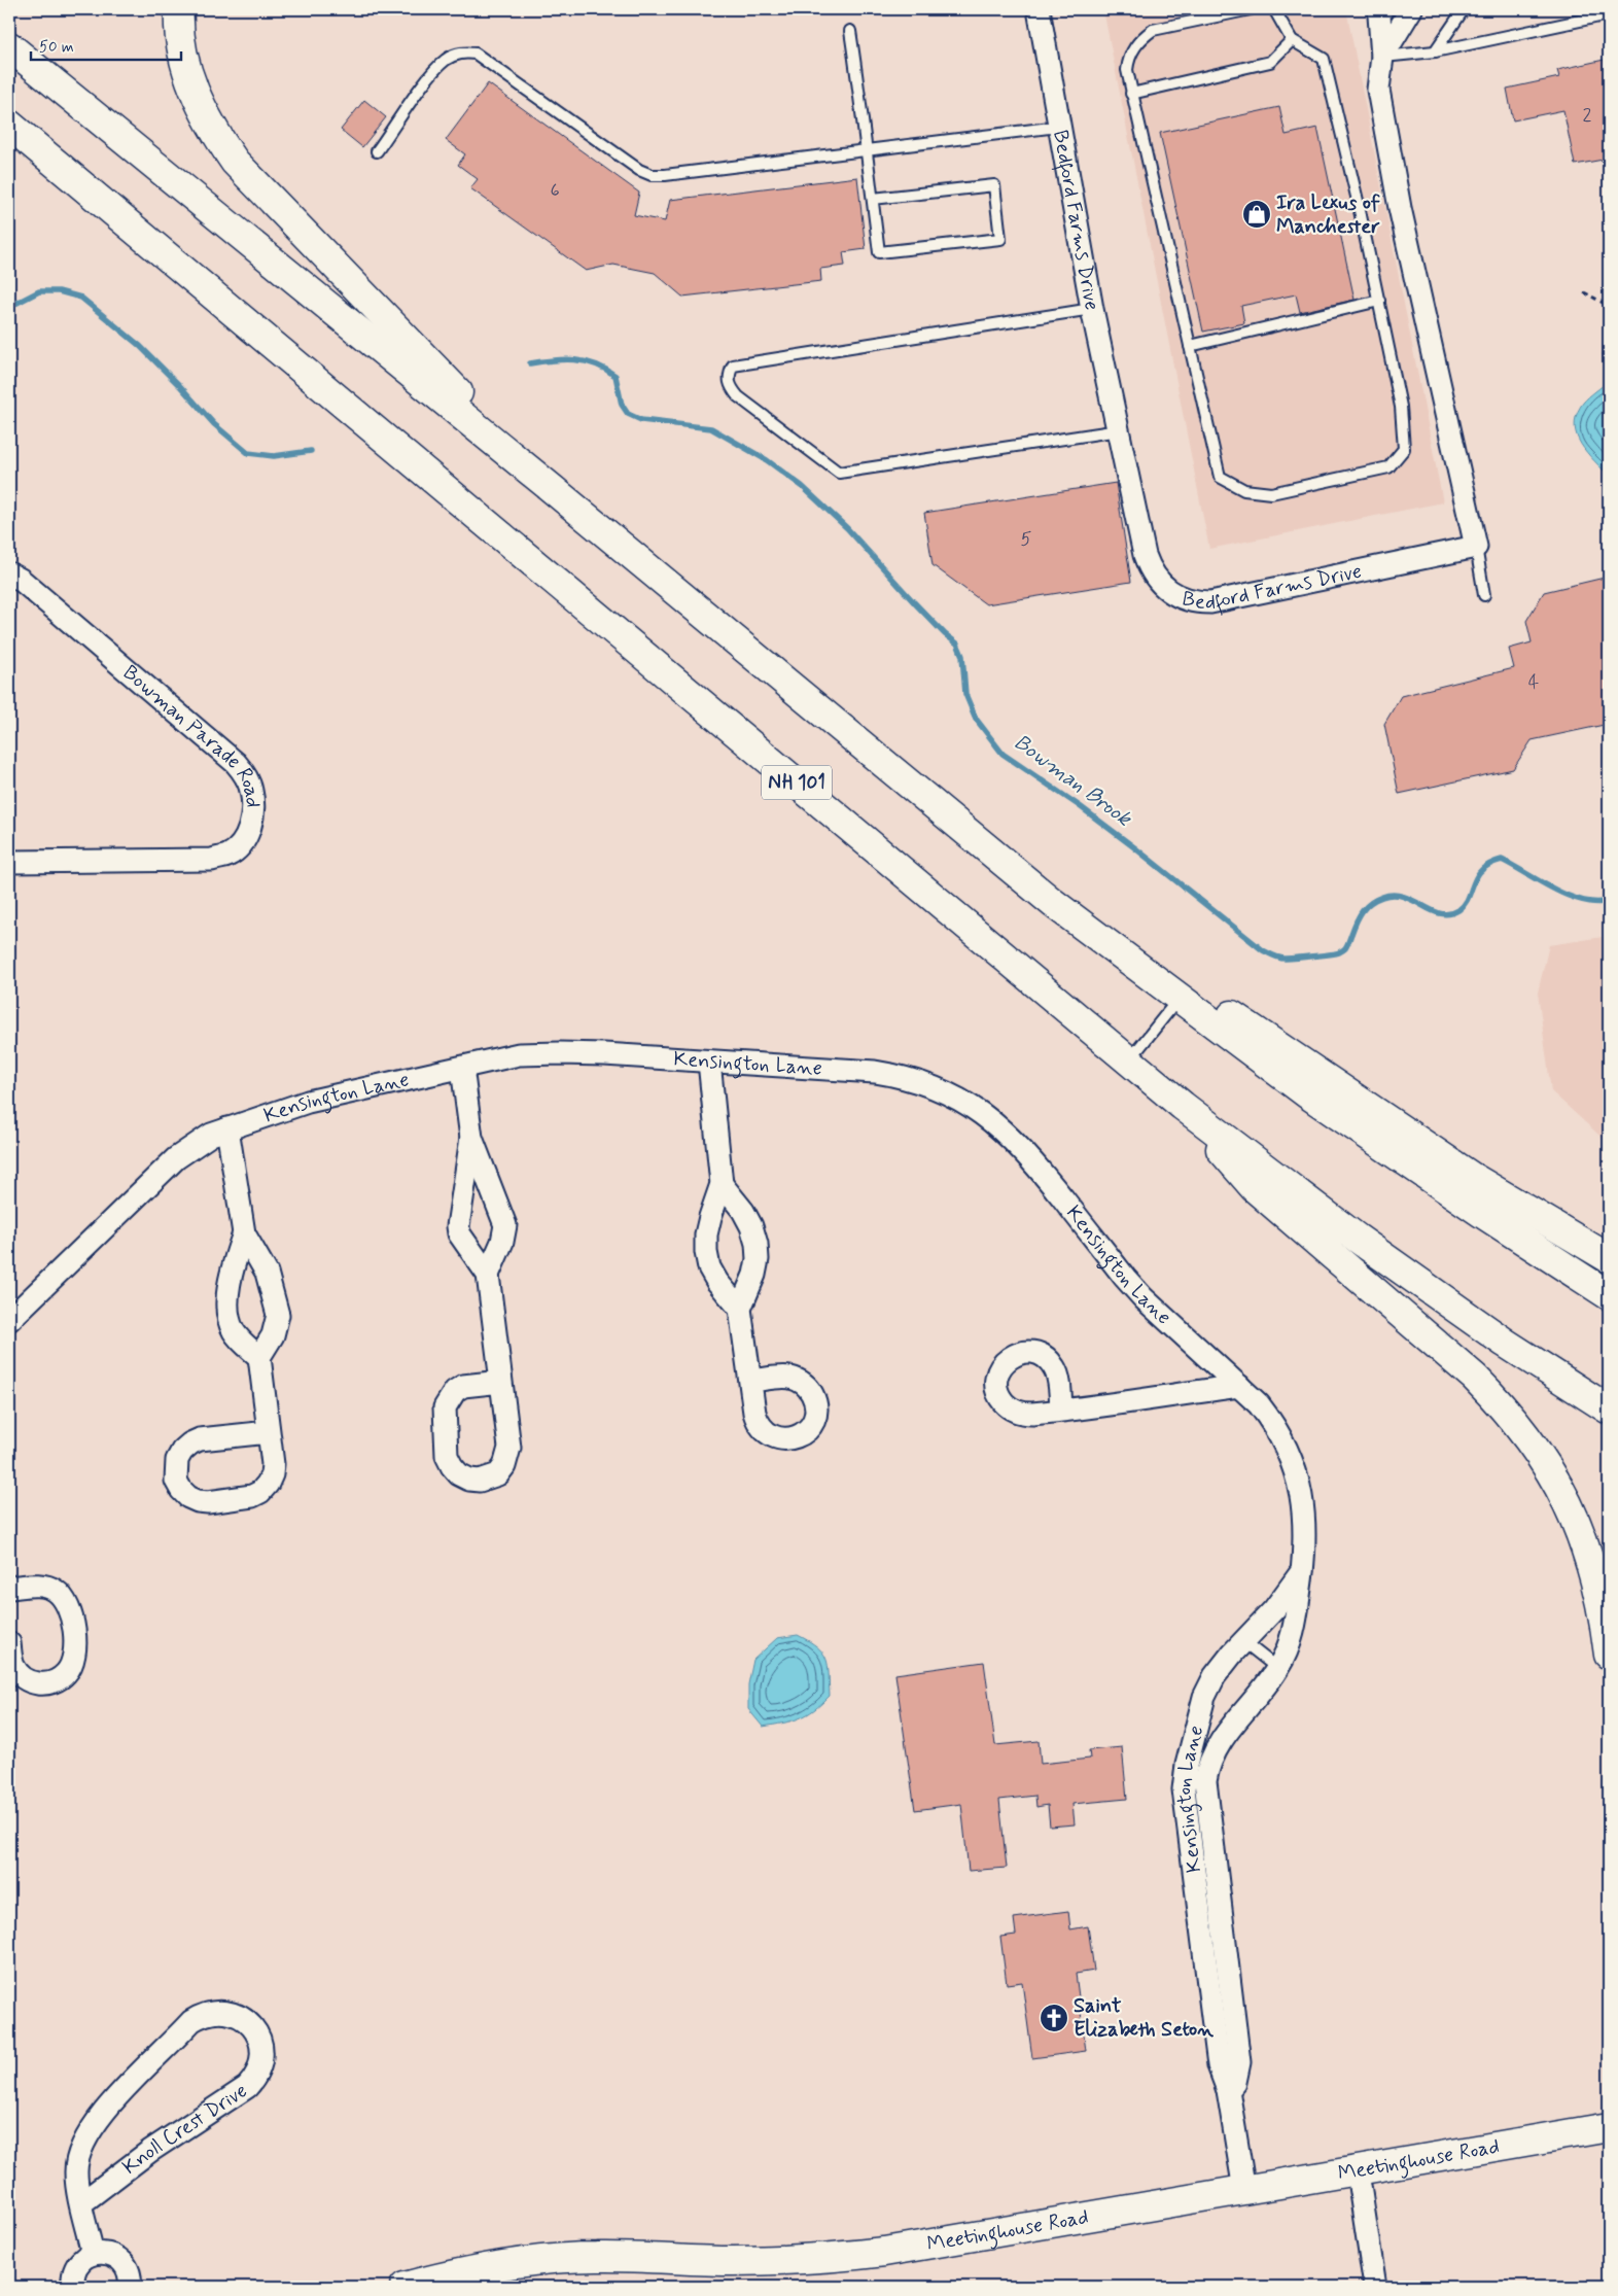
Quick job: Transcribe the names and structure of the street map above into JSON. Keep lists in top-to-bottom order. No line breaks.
{"streets":{"main road":["NH 101","Meetinghouse Road"],"street":["Bedford Farms Drive","Bowman Parade Road","Kensington Lane","Knoll Crest Drive"]},"crossings":[["Kensington Lane","Meetinghouse Road"]],"water":["Bowman Brook"],"places":{"shop":["Ira Lexus of Manchester"],"church":["Saint Elizabeth Seton"]},"house_numbers":["2","6","5","4"],"scale_bar":"50 m"}
